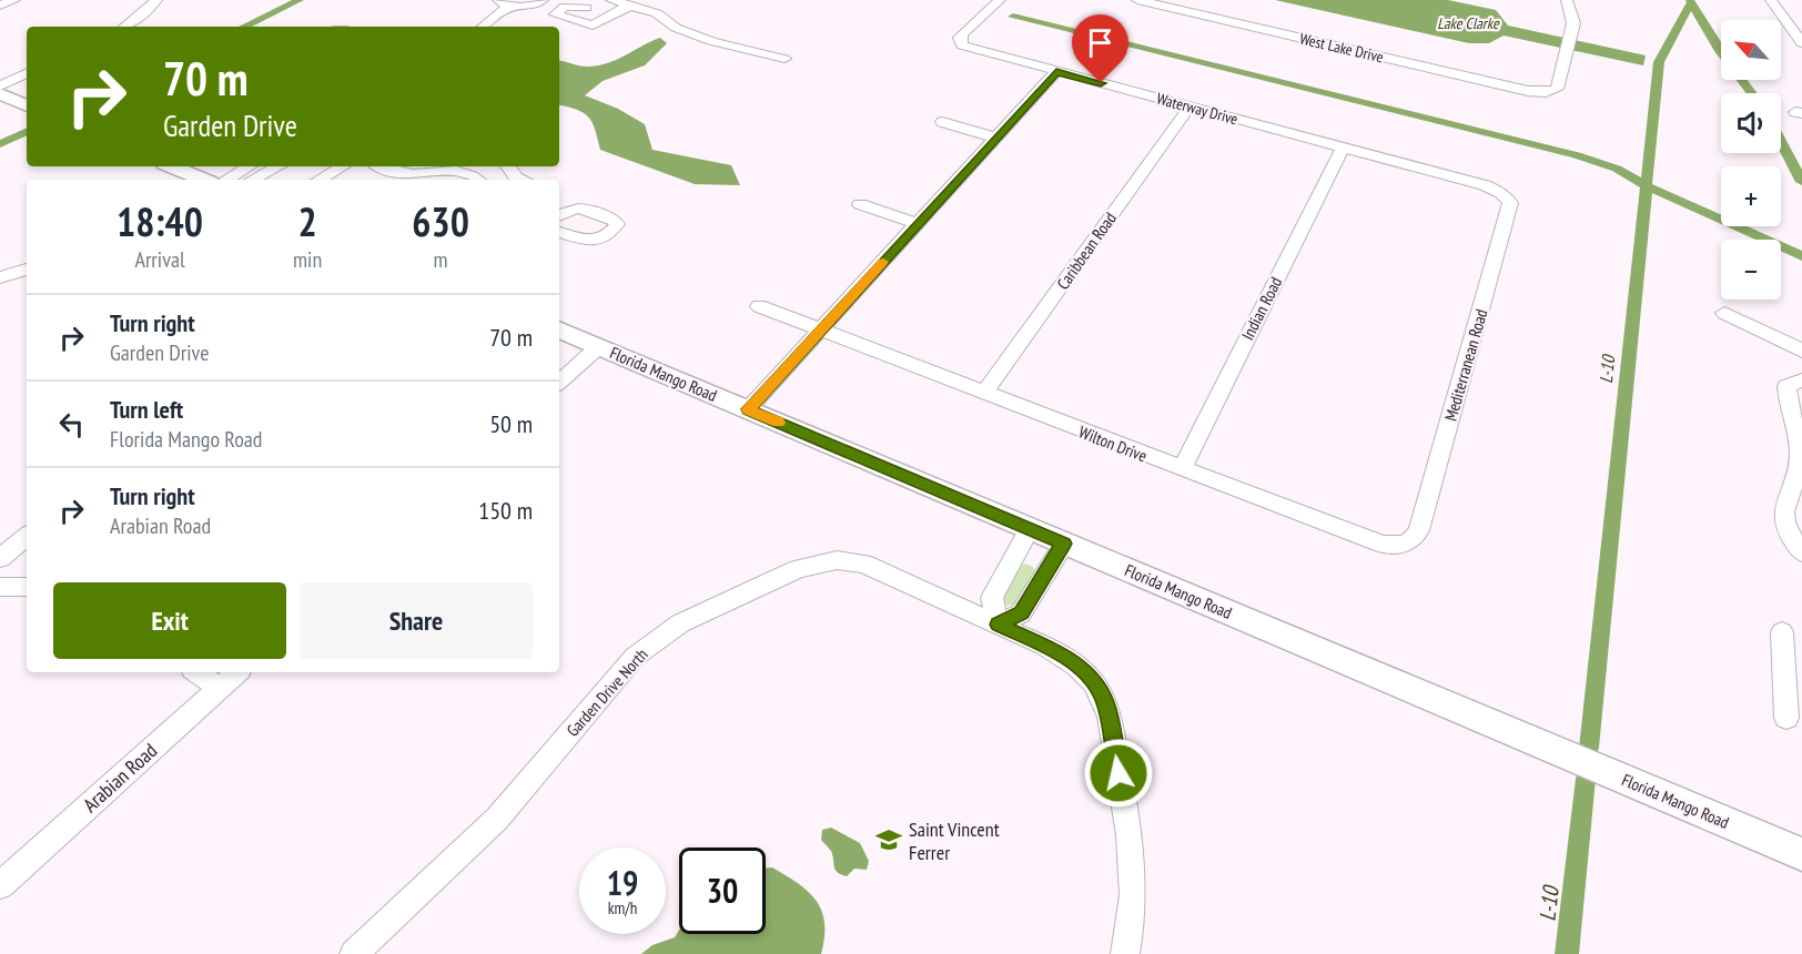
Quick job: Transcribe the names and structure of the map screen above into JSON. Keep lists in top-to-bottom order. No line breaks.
{"streets":{"street":["West Lake Drive","Waterway Drive","Caribbean Road","Indian Road","Mediterranean Road","Florida Mango Road","Wilton Drive","Garden Drive North","Arabian Road"]},"crossings":[["Waterway Drive","Caribbean Road"],["Waterway Drive","Indian Road"],["Waterway Drive","Mediterranean Road"],["Caribbean Road","Wilton Drive"],["Indian Road","Wilton Drive"],["Mediterranean Road","Wilton Drive"]],"water":["Lake Clarke","L-10"],"places":{"school or university":["Saint Vincent Ferrer"]},"north":"top left","page":{"map_buttons":["+","−"],"turn":["70 m","Garden Drive"],"eta":["18:40","Arrival","2","min","630","m"],"list":[{"name":"Turn right","note":"Garden Drive","value":"70 m"},{"name":"Turn left","note":"Florida Mango Road","value":"50 m"},{"name":"Turn right","note":"Arabian Road","value":"150 m"}],"buttons":["Exit","Share"],"speed":"19 km/h","limit":"30"}}
